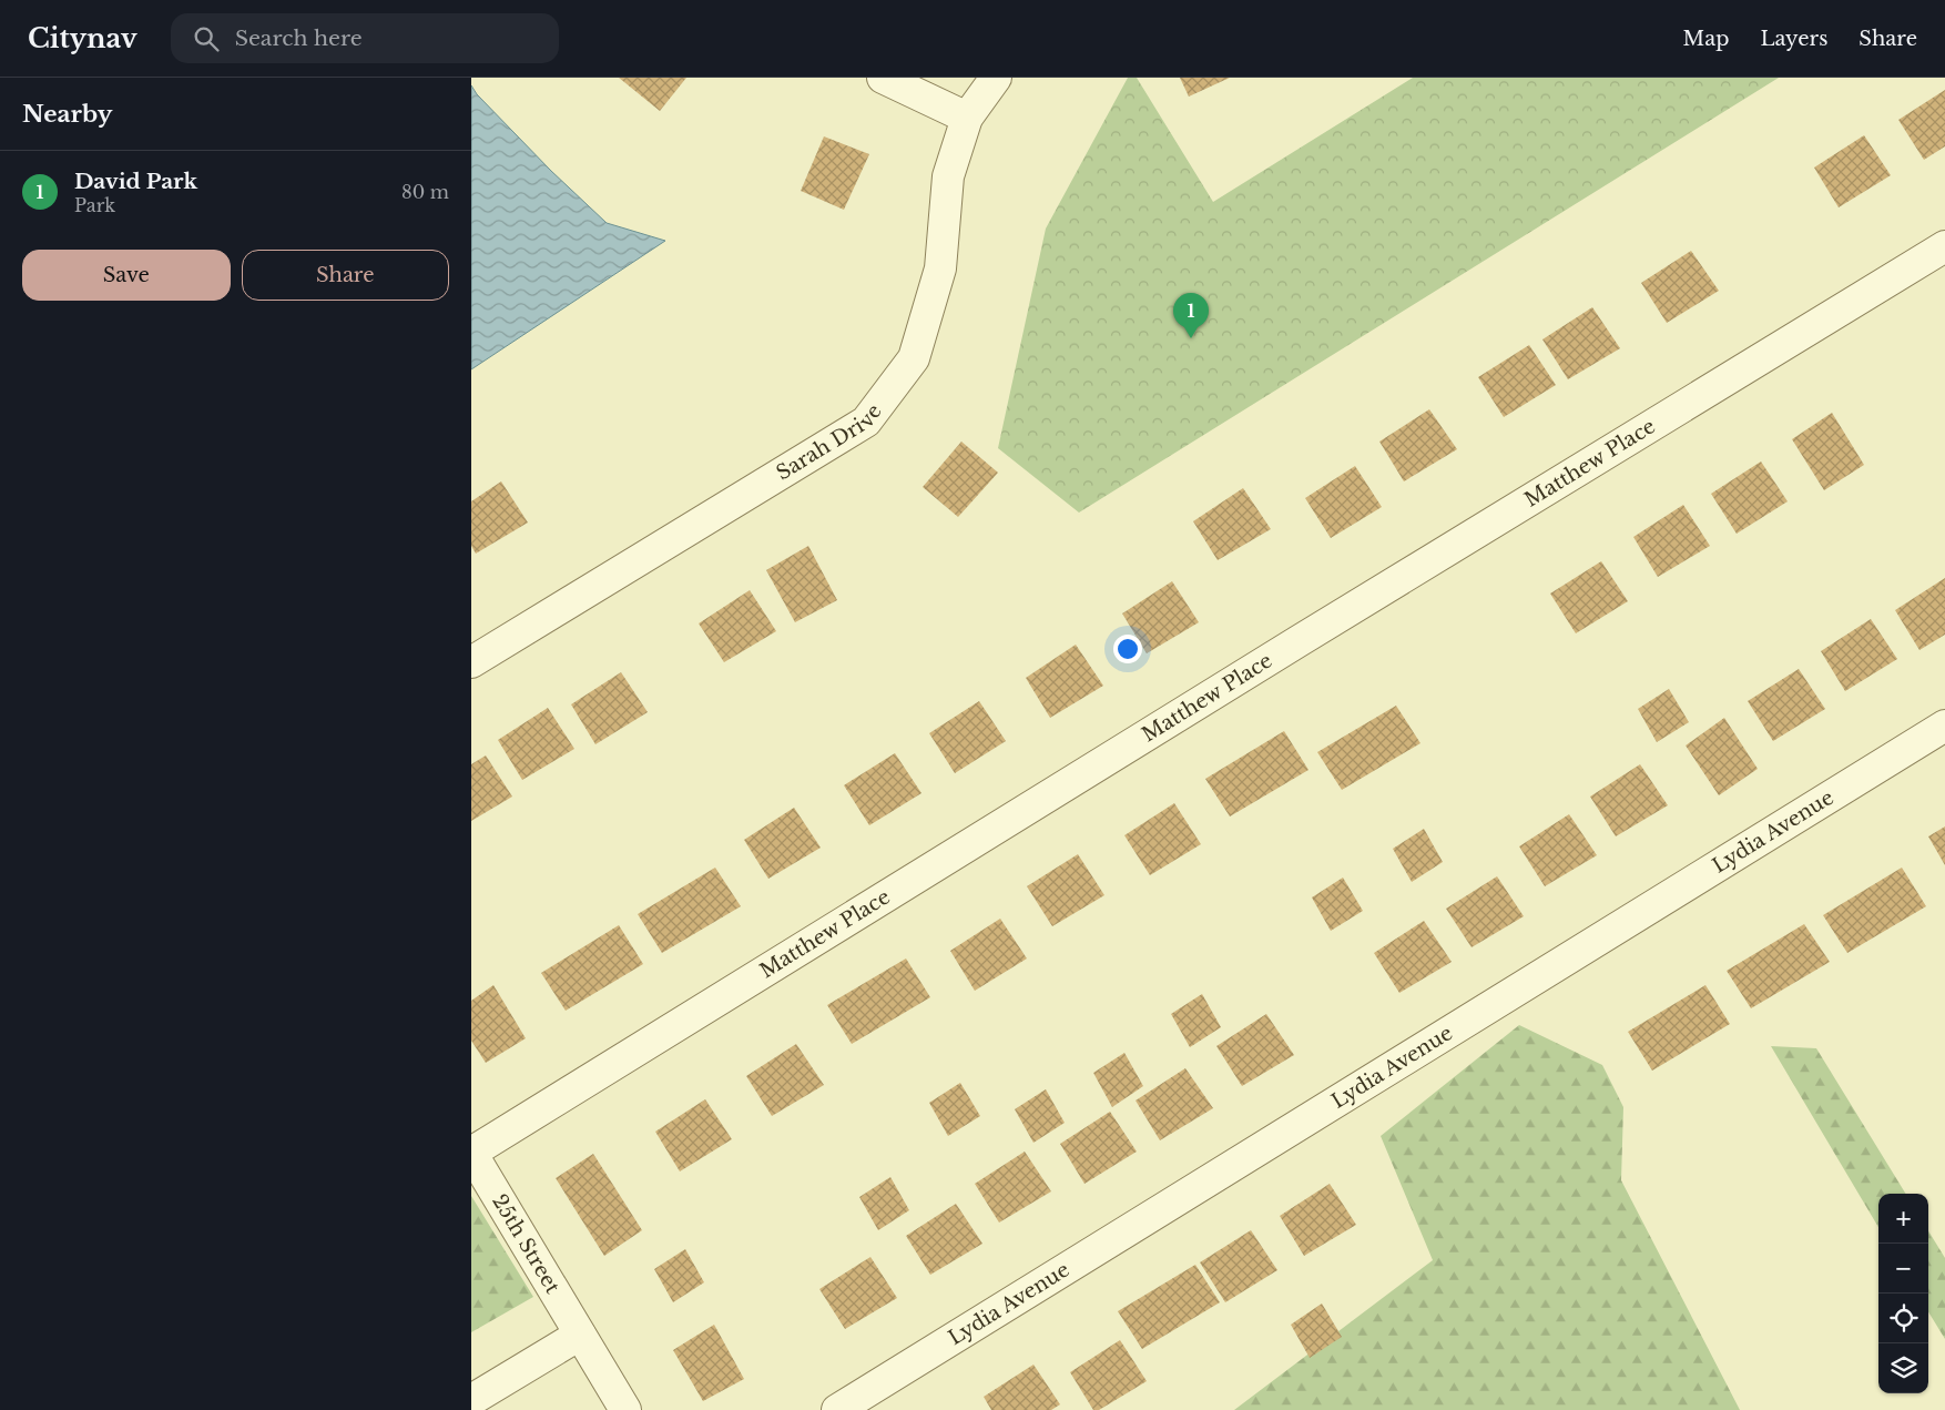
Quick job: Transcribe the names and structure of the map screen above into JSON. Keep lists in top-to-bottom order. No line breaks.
{"streets":{"street":["Sarah Drive","Matthew Place","Lydia Avenue","25th Street"]},"crossings":[["Matthew Place","25th Street"]],"page":{"header":"Citynav","search":"Search here","nav":["Map","Layers","Share"],"heading":"Nearby","list":[{"mark":"1","name":"David Park","note":"Park","value":"80 m"}],"buttons":["Save","Share"],"pins":"1","map_buttons":["+","−"]}}
